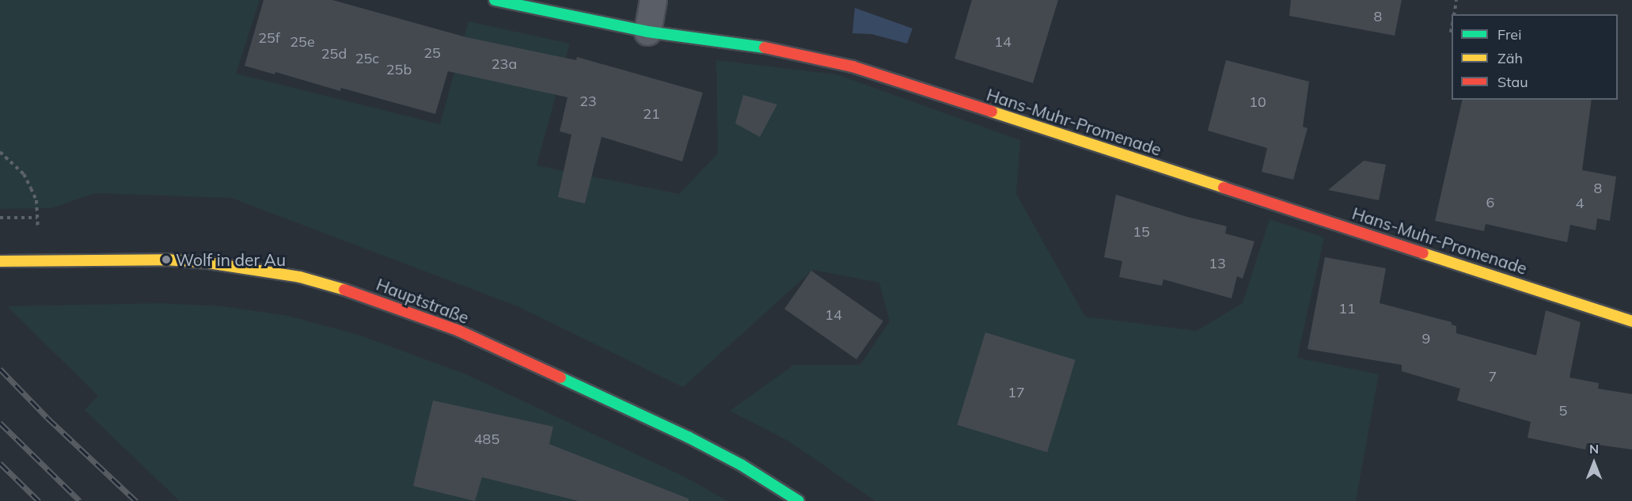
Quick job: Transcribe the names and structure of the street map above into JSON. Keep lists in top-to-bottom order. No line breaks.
{"streets":{"street":["Hans-Muhr-Promenade","Hauptstraße"]},"places":["Wolf in der Au"],"house_numbers":["8","25f","25e","14","25","25d","25c","23a","25b","23","10","21","8","6","4","15","13","11","14","9","7","17","5","485"],"legend":["Frei","Zäh","Stau"],"north":"top"}
